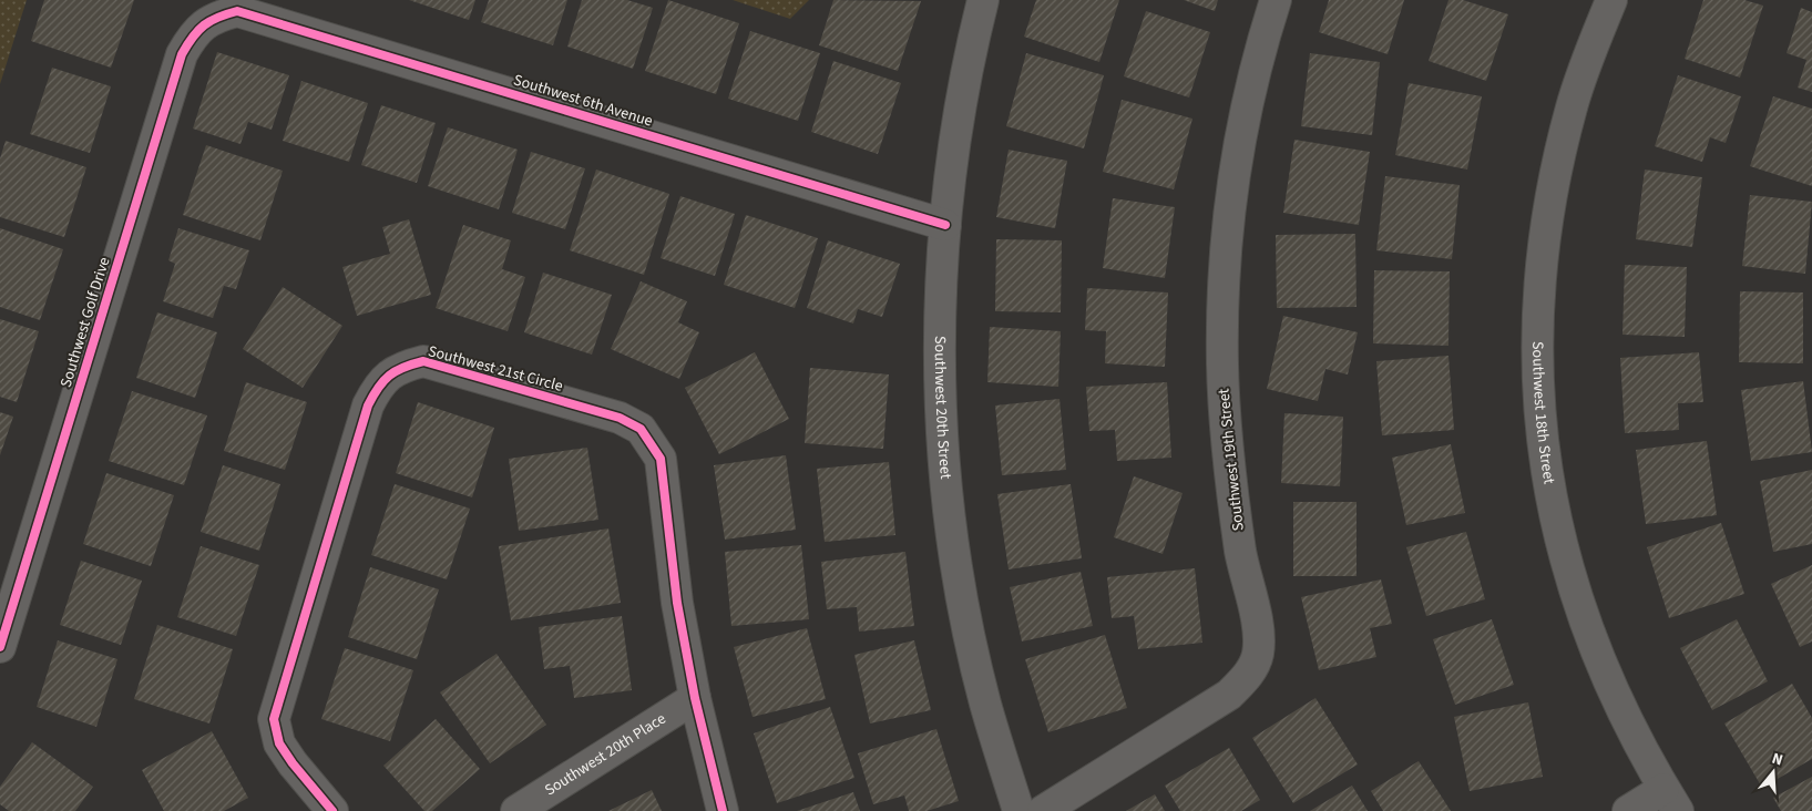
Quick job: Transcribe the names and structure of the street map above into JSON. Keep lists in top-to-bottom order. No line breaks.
{"streets":{"street":["Southwest 6th Avenue","Southwest Golf Drive","Southwest 21st Circle","Southwest 20th Street","Southwest 18th Street","Southwest 19th Street","Southwest 20th Place"]},"crossings":[["Southwest 6th Avenue","Southwest Golf Drive"],["Southwest 6th Avenue","Southwest 20th Street"],["Southwest 21st Circle","Southwest 20th Place"]],"north":"top"}
